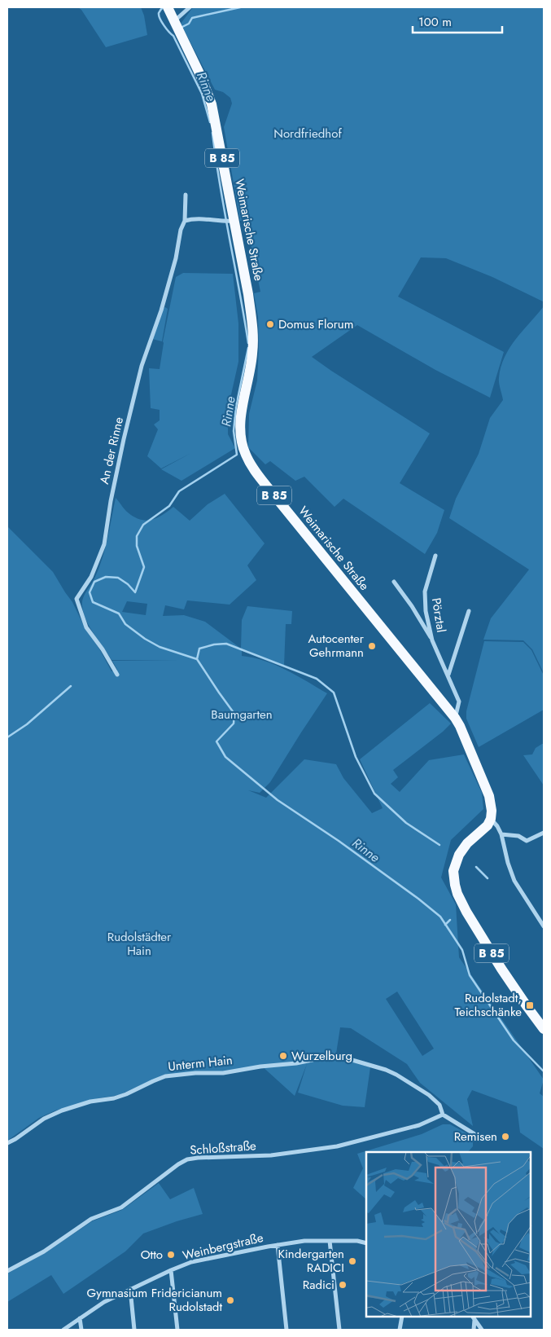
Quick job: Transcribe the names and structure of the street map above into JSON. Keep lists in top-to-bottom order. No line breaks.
{"streets":{"main road":["B 85","Weimarische Straße"],"street":["An der Rinne","Pörztal","Unterm Hain","Schloßstraße","Weinbergstraße"]},"crossings":[["B 85","Weimarische Straße"],["Weimarische Straße","Pörztal"],["Unterm Hain","Schloßstraße"]],"water":["Rinne"],"parks":["Nordfriedhof","Baumgarten","Rudolstädter Hain"],"places":{"other":["Domus Florum","Autocenter Gehrmann","Wurzelburg","Remisen","Otto","Kindergarten RADICI","Radici","Gymnasium Fridericianum Rudolstadt"],"transit":["Rudolstadt, Teichschänke"]},"scale_bar":"100 m"}
